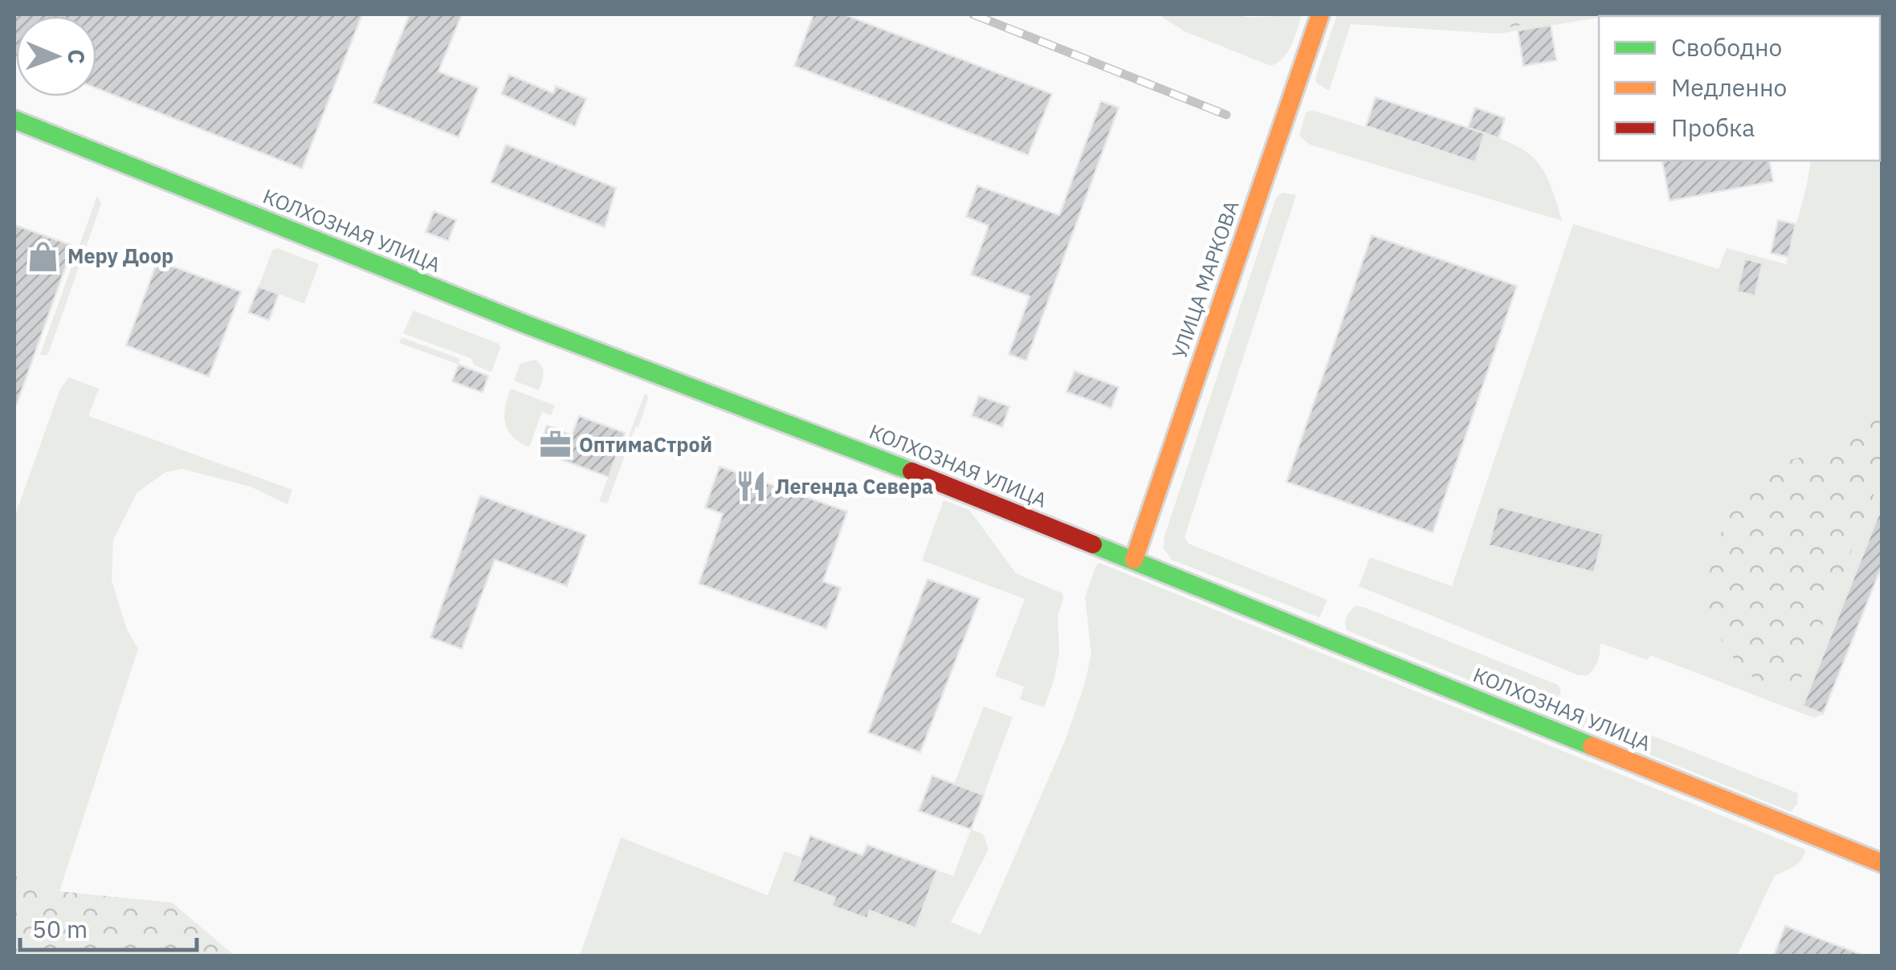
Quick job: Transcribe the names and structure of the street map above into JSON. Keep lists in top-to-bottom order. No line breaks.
{"streets":{"street":["КОЛХОЗНАЯ УЛИЦА","УЛИЦА МАРКОВА"]},"crossings":[["КОЛХОЗНАЯ УЛИЦА","УЛИЦА МАРКОВА"]],"places":{"shop":["Меру Доор"],"office":["ОптимаСтрой"],"restaurant":["Легенда Севера"]},"legend":["Свободно","Медленно","Пробка"],"scale_bar":"50 m","north":"right"}
